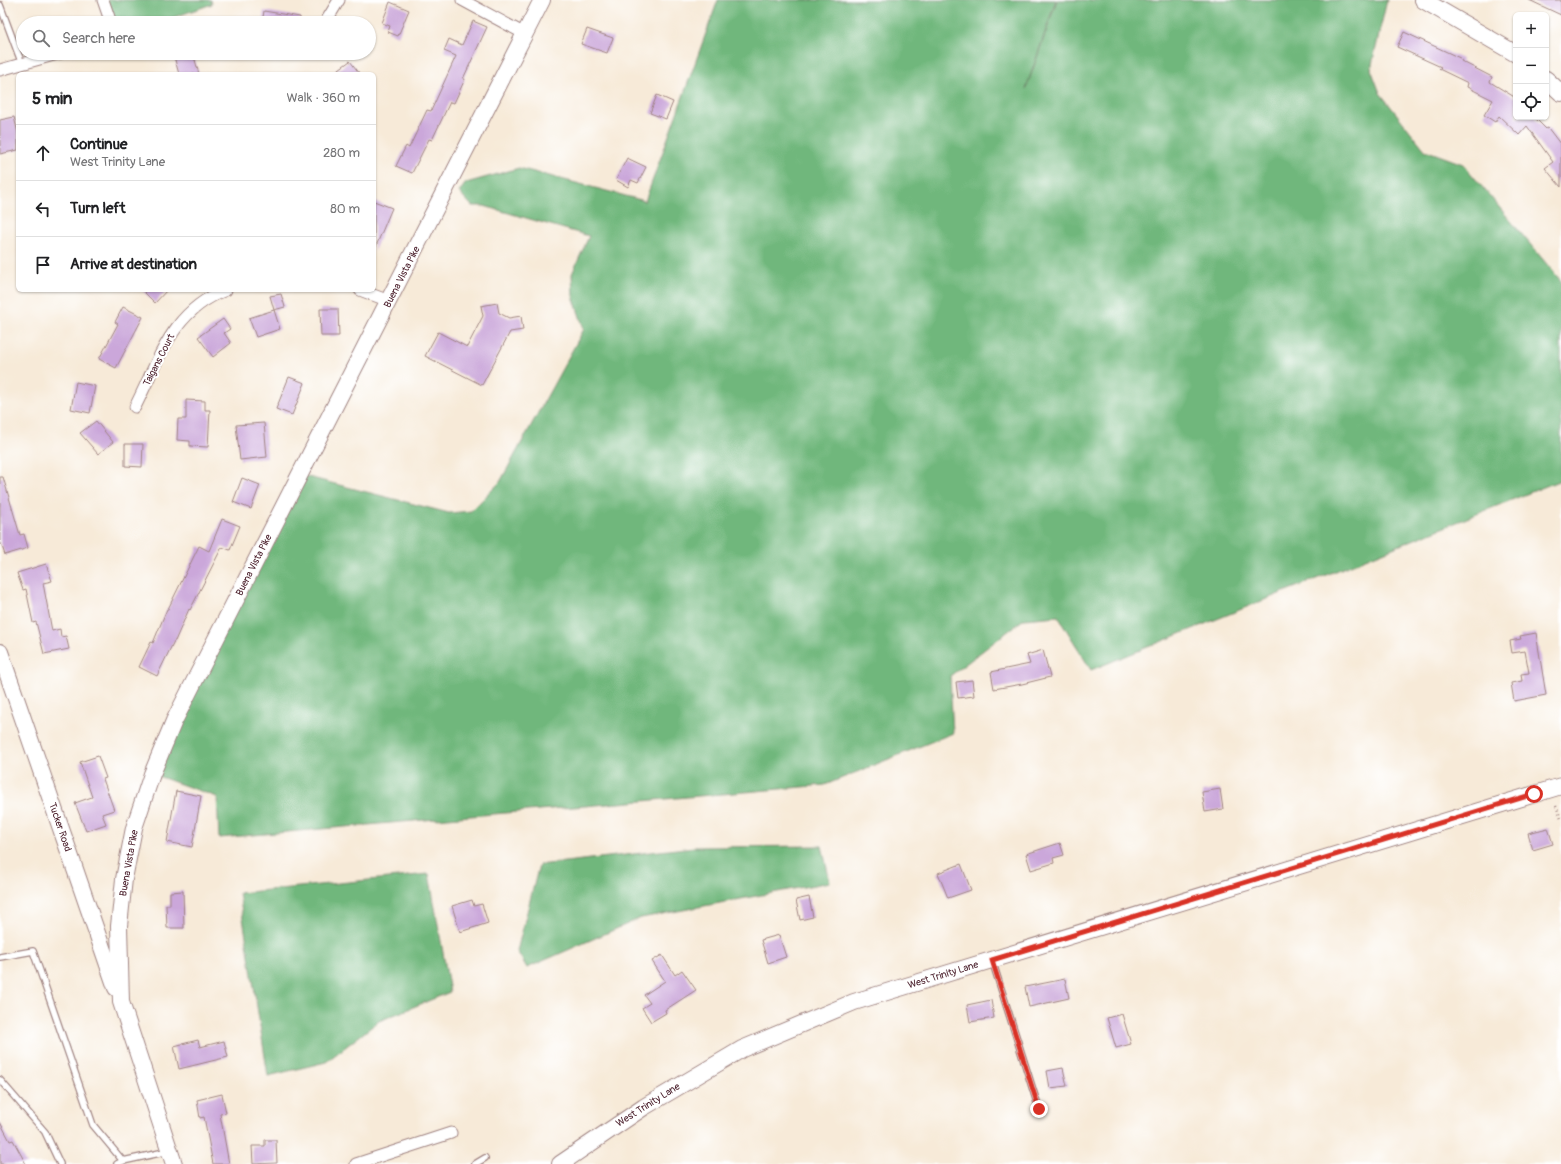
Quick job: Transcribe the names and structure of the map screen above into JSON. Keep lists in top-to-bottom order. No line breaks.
{"streets":{"main road":["Buena Vista Pike","Tucker Road","West Trinity Lane"],"street":["Taigans Court"]},"crossings":[["Buena Vista Pike","Tucker Road"]],"page":{"map_buttons":["+","−"],"search":"Search here","heading":["5 min","Walk · 360 m"],"list":[["Continue","West Trinity Lane","280 m"],["Turn left","80 m"],"Arrive at destination"]}}
